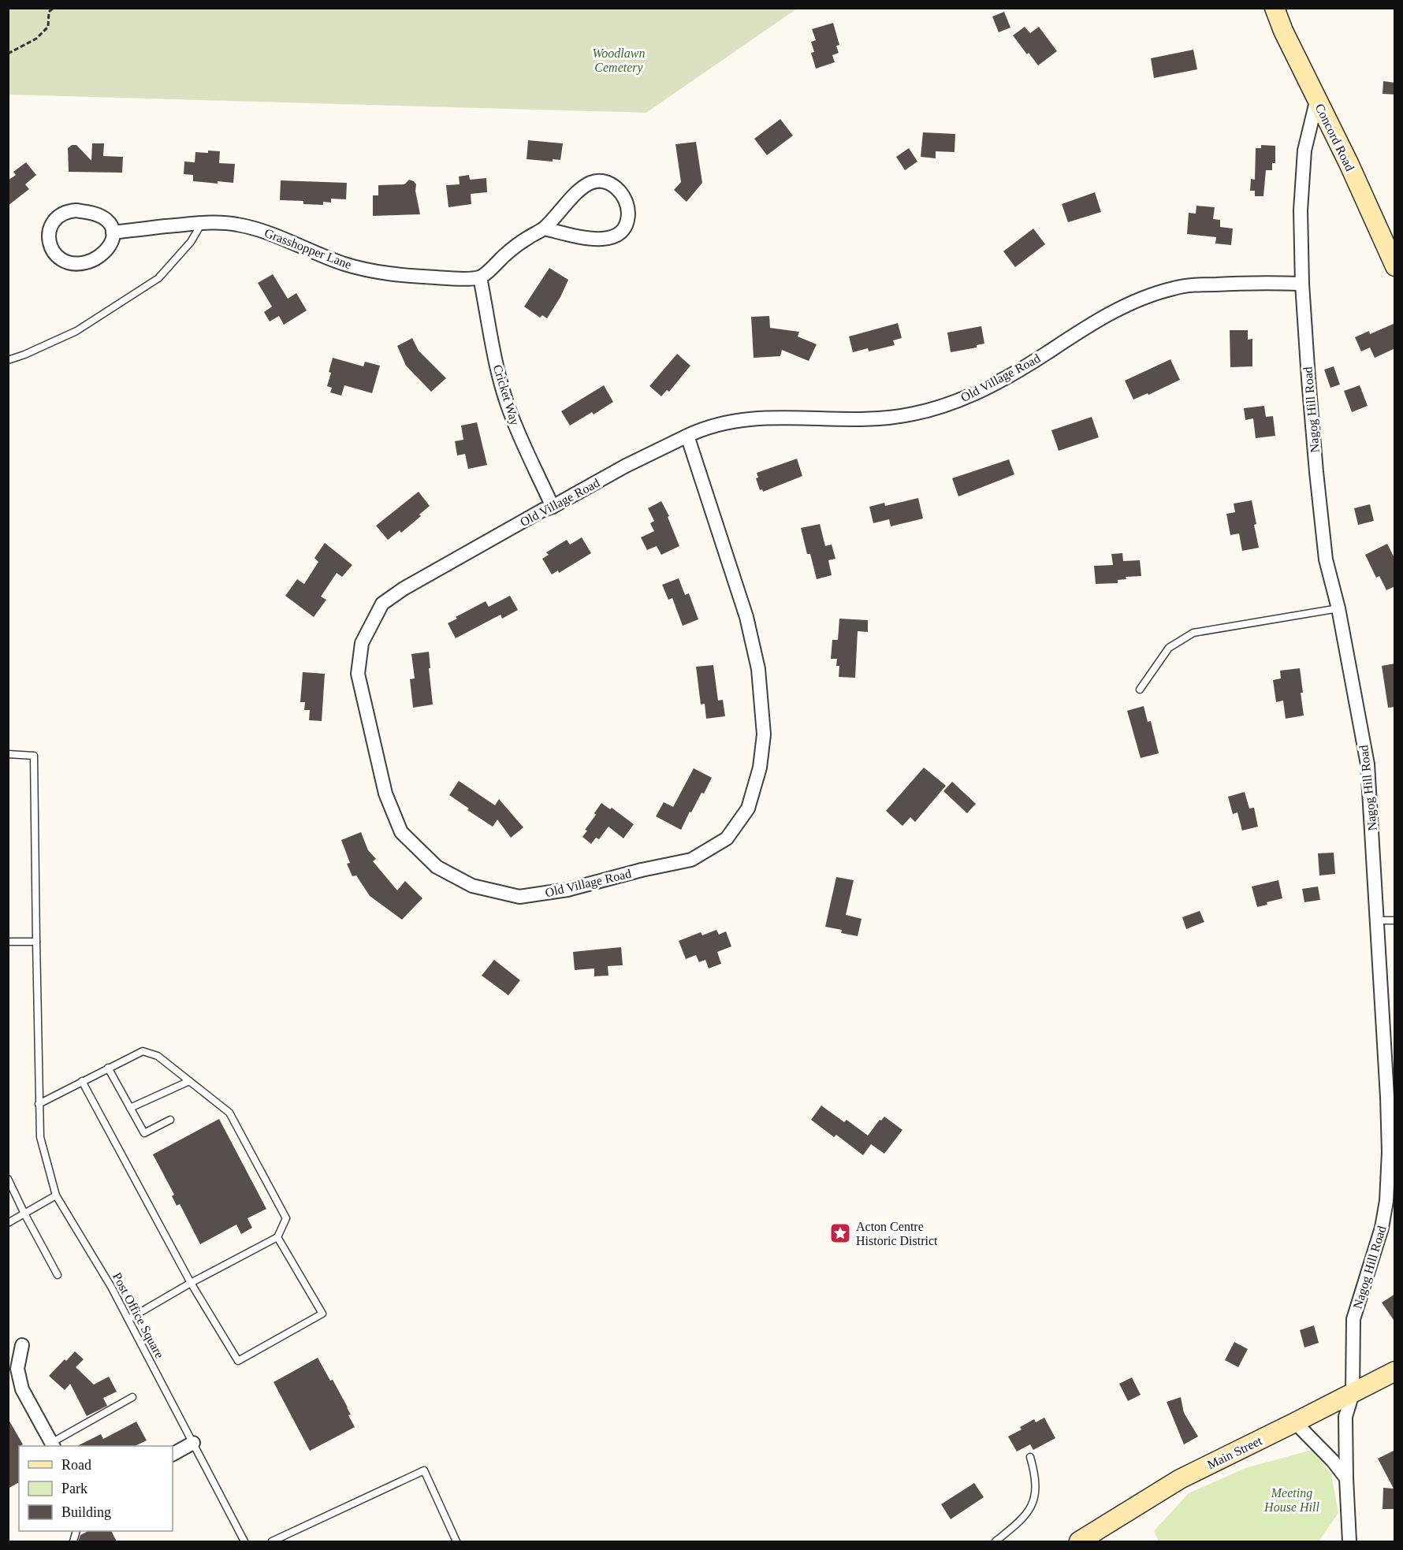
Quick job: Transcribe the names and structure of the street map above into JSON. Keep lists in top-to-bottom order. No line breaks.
{"streets":{"main road":["Concord Road","Main Street"],"street":["Grasshopper Lane","Old Village Road","Cricket Way","Nagog Hill Road"],"lane":["Post Office Square"]},"crossings":[["Concord Road","Nagog Hill Road"],["Grasshopper Lane","Cricket Way"],["Old Village Road","Cricket Way"],["Old Village Road","Nagog Hill Road"],["Nagog Hill Road","Main Street"]],"parks":["Woodlawn Cemetery","Meeting House Hill"],"places":{"place":["Acton Centre Historic District"]},"legend":["Road","Park","Building"]}
